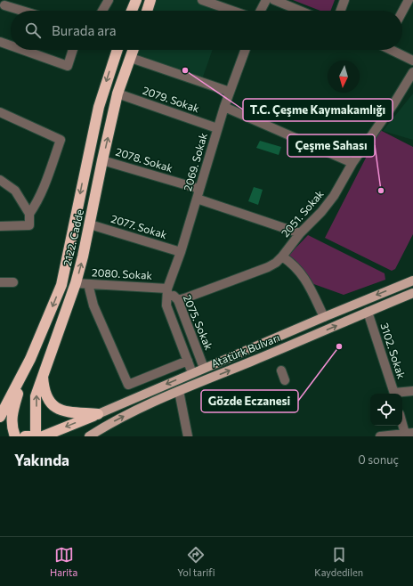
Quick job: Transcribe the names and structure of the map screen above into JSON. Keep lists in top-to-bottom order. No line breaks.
{"streets":{"highway":["2122. Cadde"],"main road":["Atatürk Bulvarı"],"street":["2079. Sokak","2078. Sokak","2069. Sokak","2051. Sokak","2077. Sokak","2080. Sokak","2075. Sokak","3102. Sokak"]},"crossings":[["2079. Sokak","2069. Sokak"],["2079. Sokak","2122. Cadde"],["2078. Sokak","2069. Sokak"],["2078. Sokak","2122. Cadde"],["2069. Sokak","2077. Sokak"],["2069. Sokak","2080. Sokak"],["2069. Sokak","2075. Sokak"],["2069. Sokak","Atatürk Bulvarı"],["2051. Sokak","2075. Sokak"],["2077. Sokak","2122. Cadde"],["2122. Cadde","2080. Sokak"],["2080. Sokak","2075. Sokak"],["2075. Sokak","Atatürk Bulvarı"],["Atatürk Bulvarı","3102. Sokak"]],"places":["T.C. Çeşme Kaymakamlığı","Çeşme Sahası","Gözde Eczanesi"],"north":"bottom","page":{"search":"Burada ara","heading":["Yakında","0 sonuç"],"nav":["Harita","Yol tarifi","Kaydedilen"]}}
